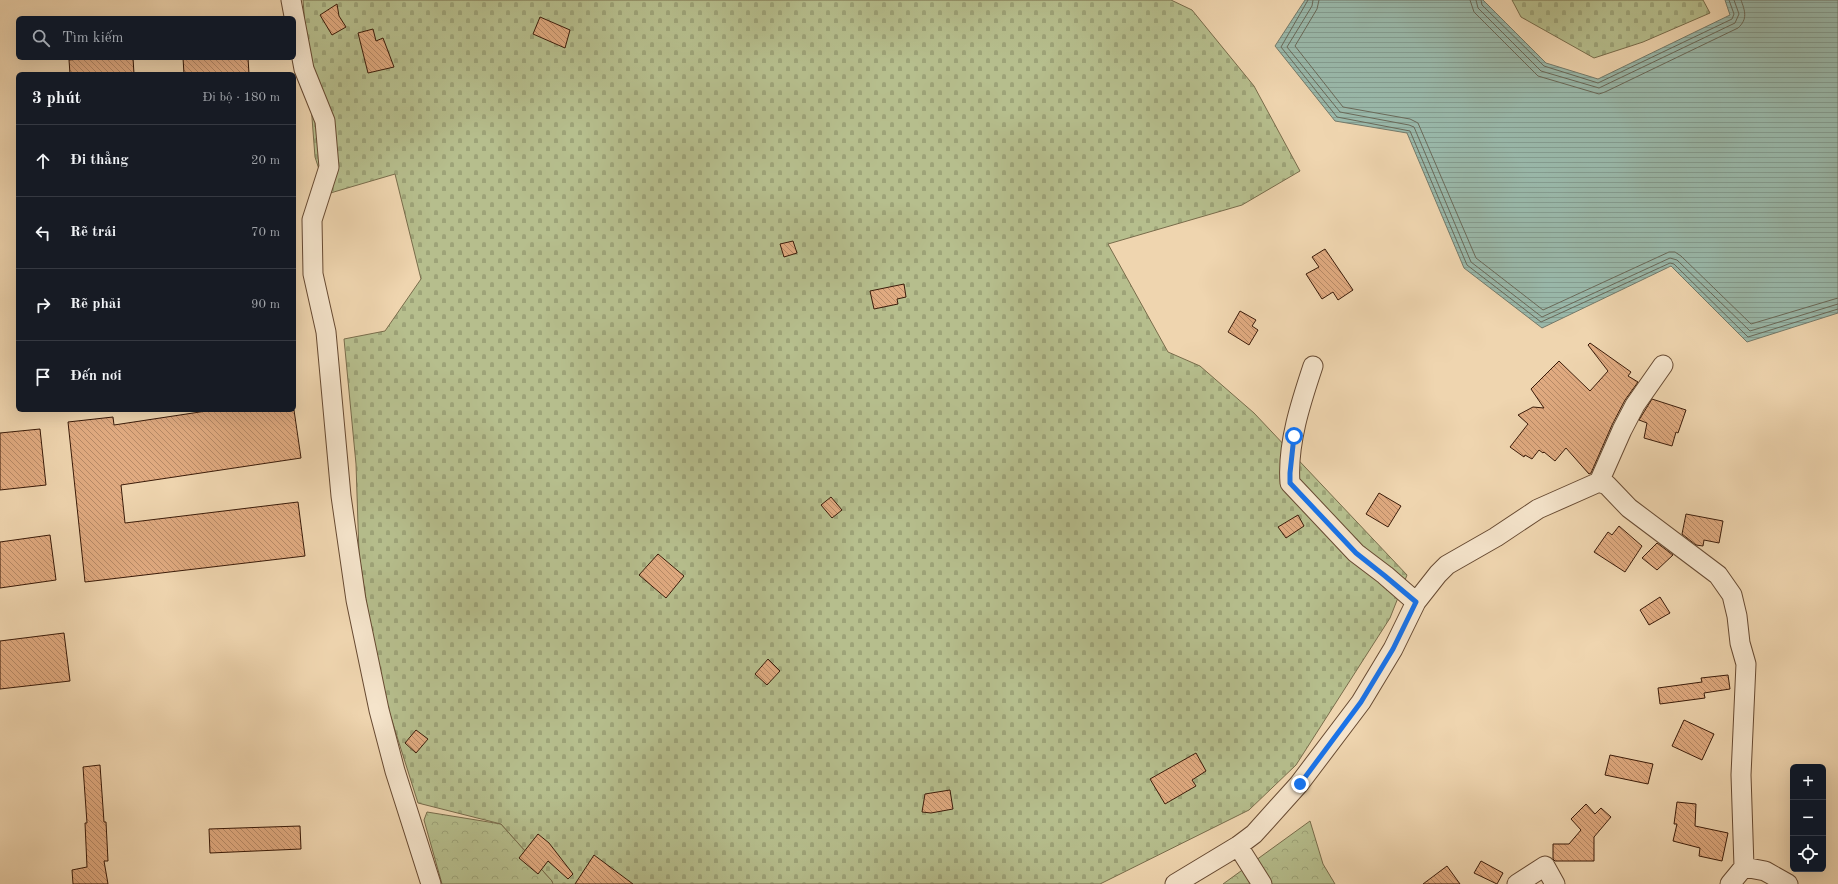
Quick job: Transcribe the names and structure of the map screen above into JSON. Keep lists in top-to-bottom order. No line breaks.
{"page":{"search":"Tìm kiếm","heading":["3 phút","Đi bộ · 180 m"],"list":[["Đi thẳng","20 m"],["Rẽ trái","70 m"],["Rẽ phải","90 m"],"Đến nơi"],"map_buttons":["+","−"]}}
